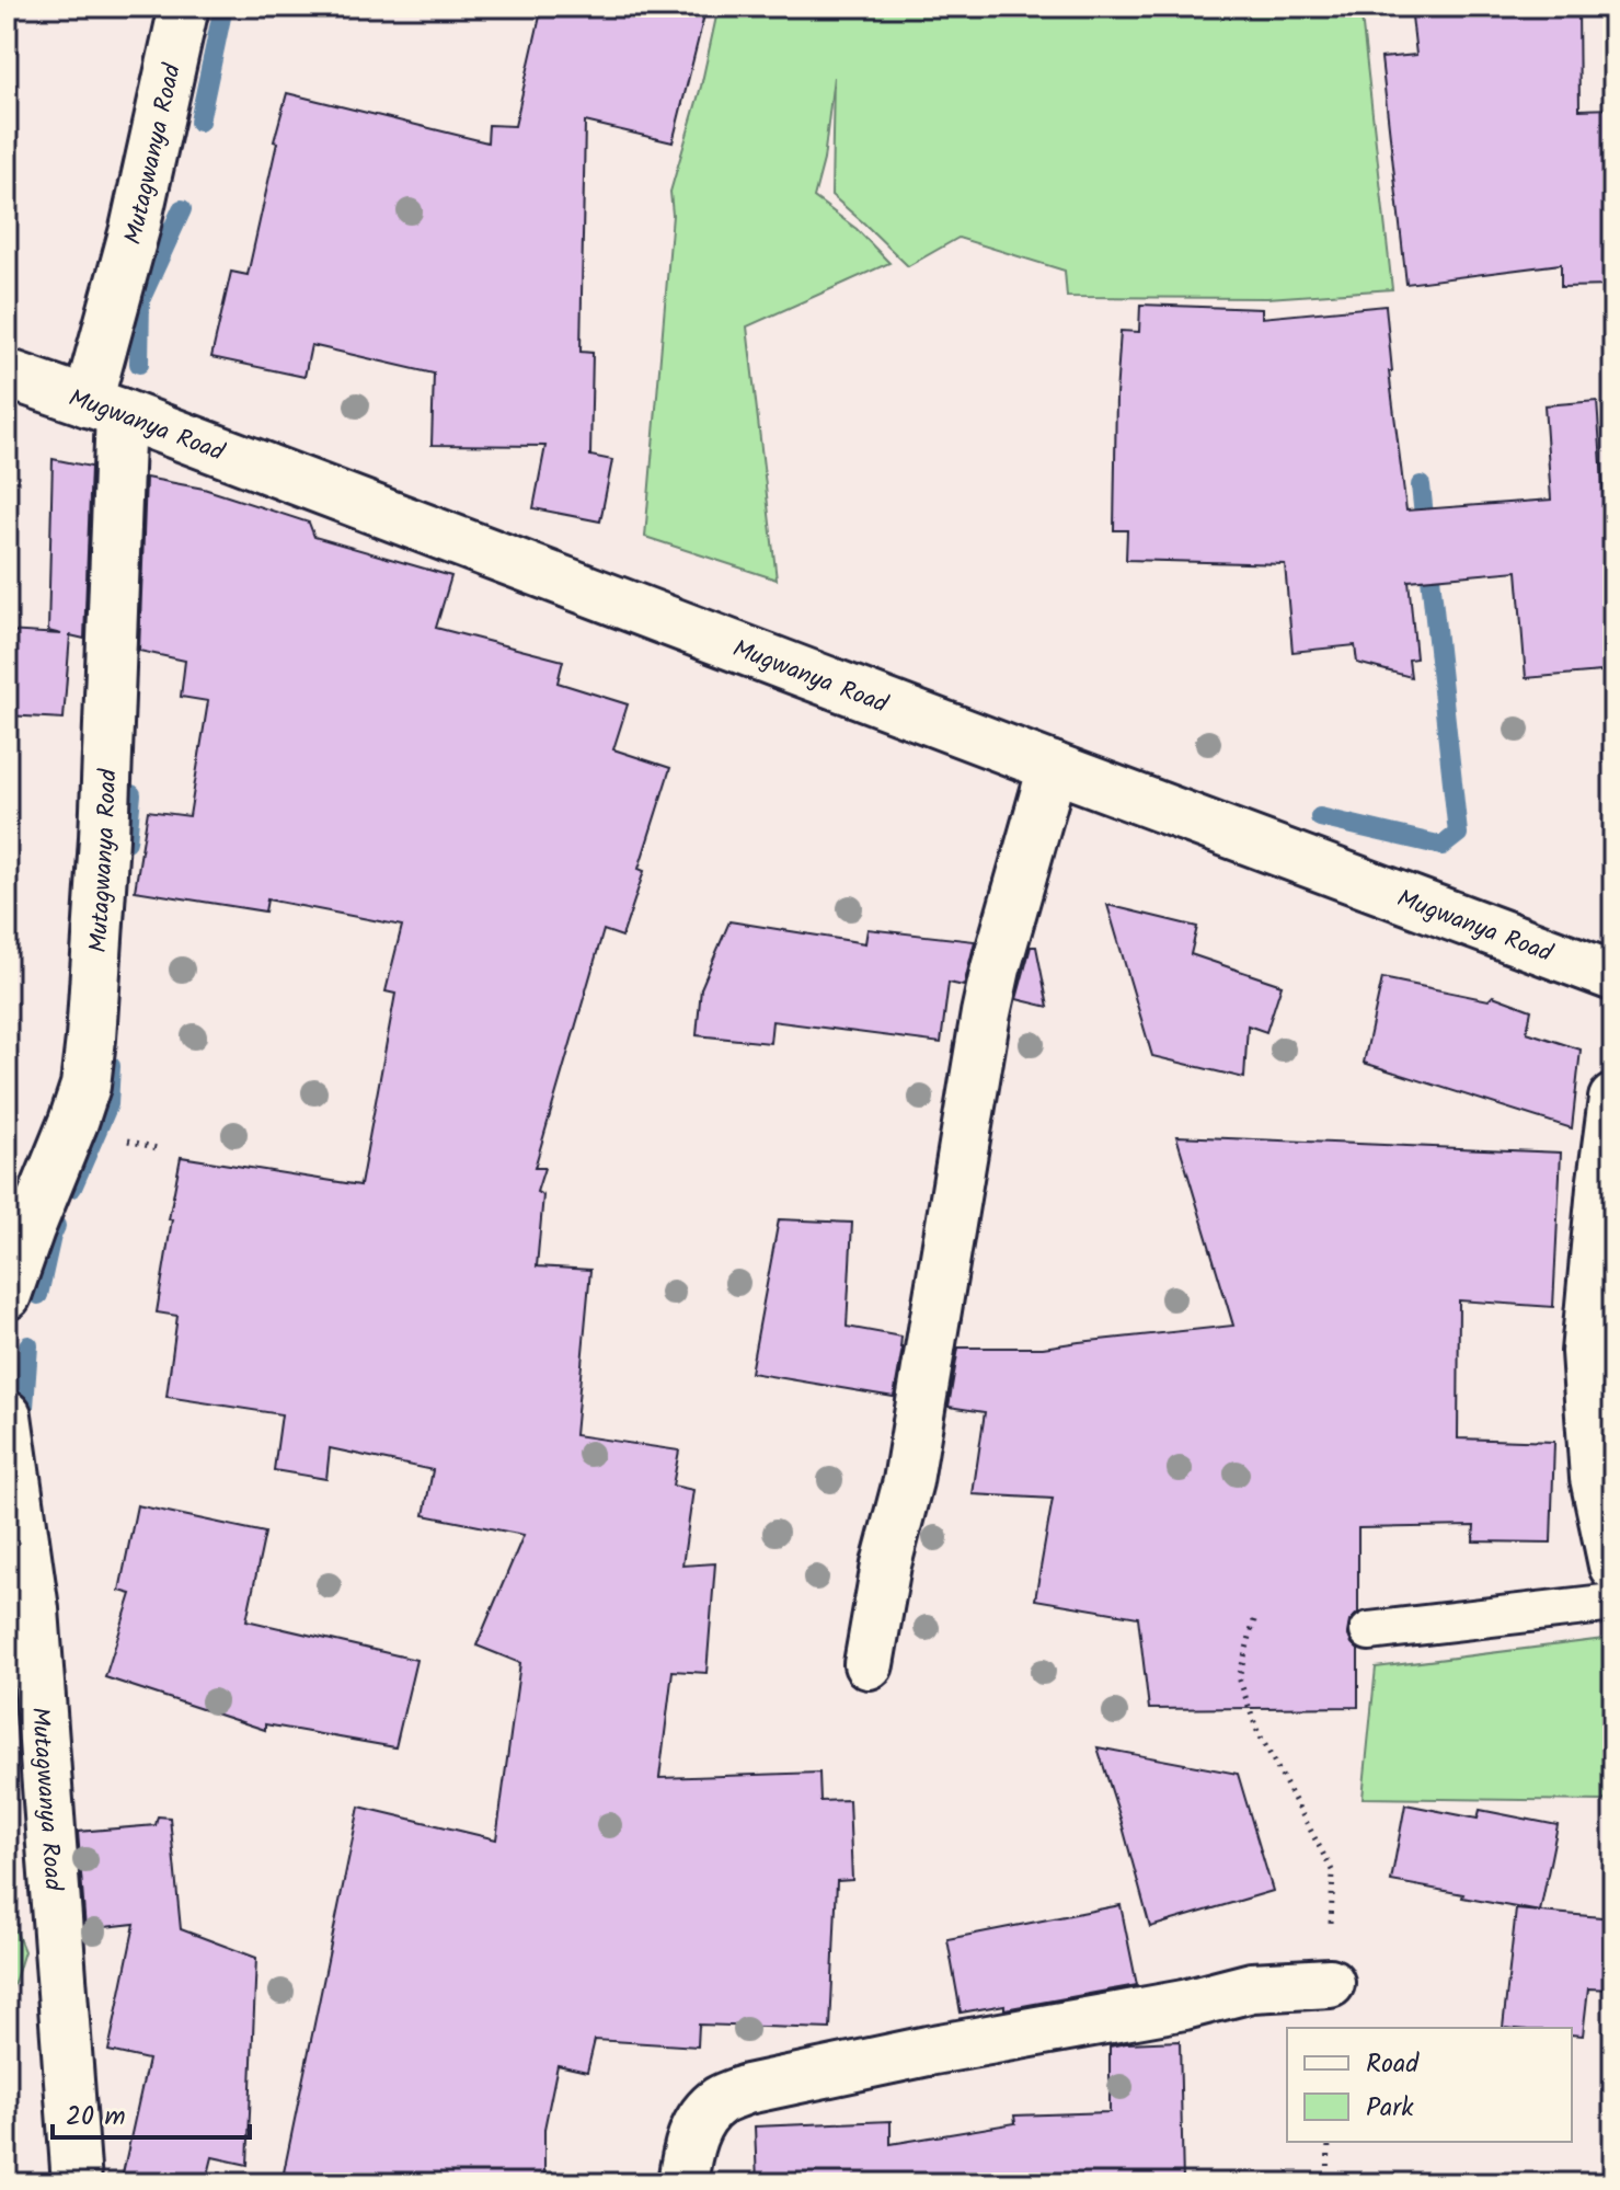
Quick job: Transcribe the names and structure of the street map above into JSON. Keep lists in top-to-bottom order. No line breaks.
{"streets":{"street":["Mutagwanya Road","Mugwanya Road"]},"crossings":[["Mutagwanya Road","Mugwanya Road"]],"legend":["Road","Park"],"scale_bar":"20 m"}
